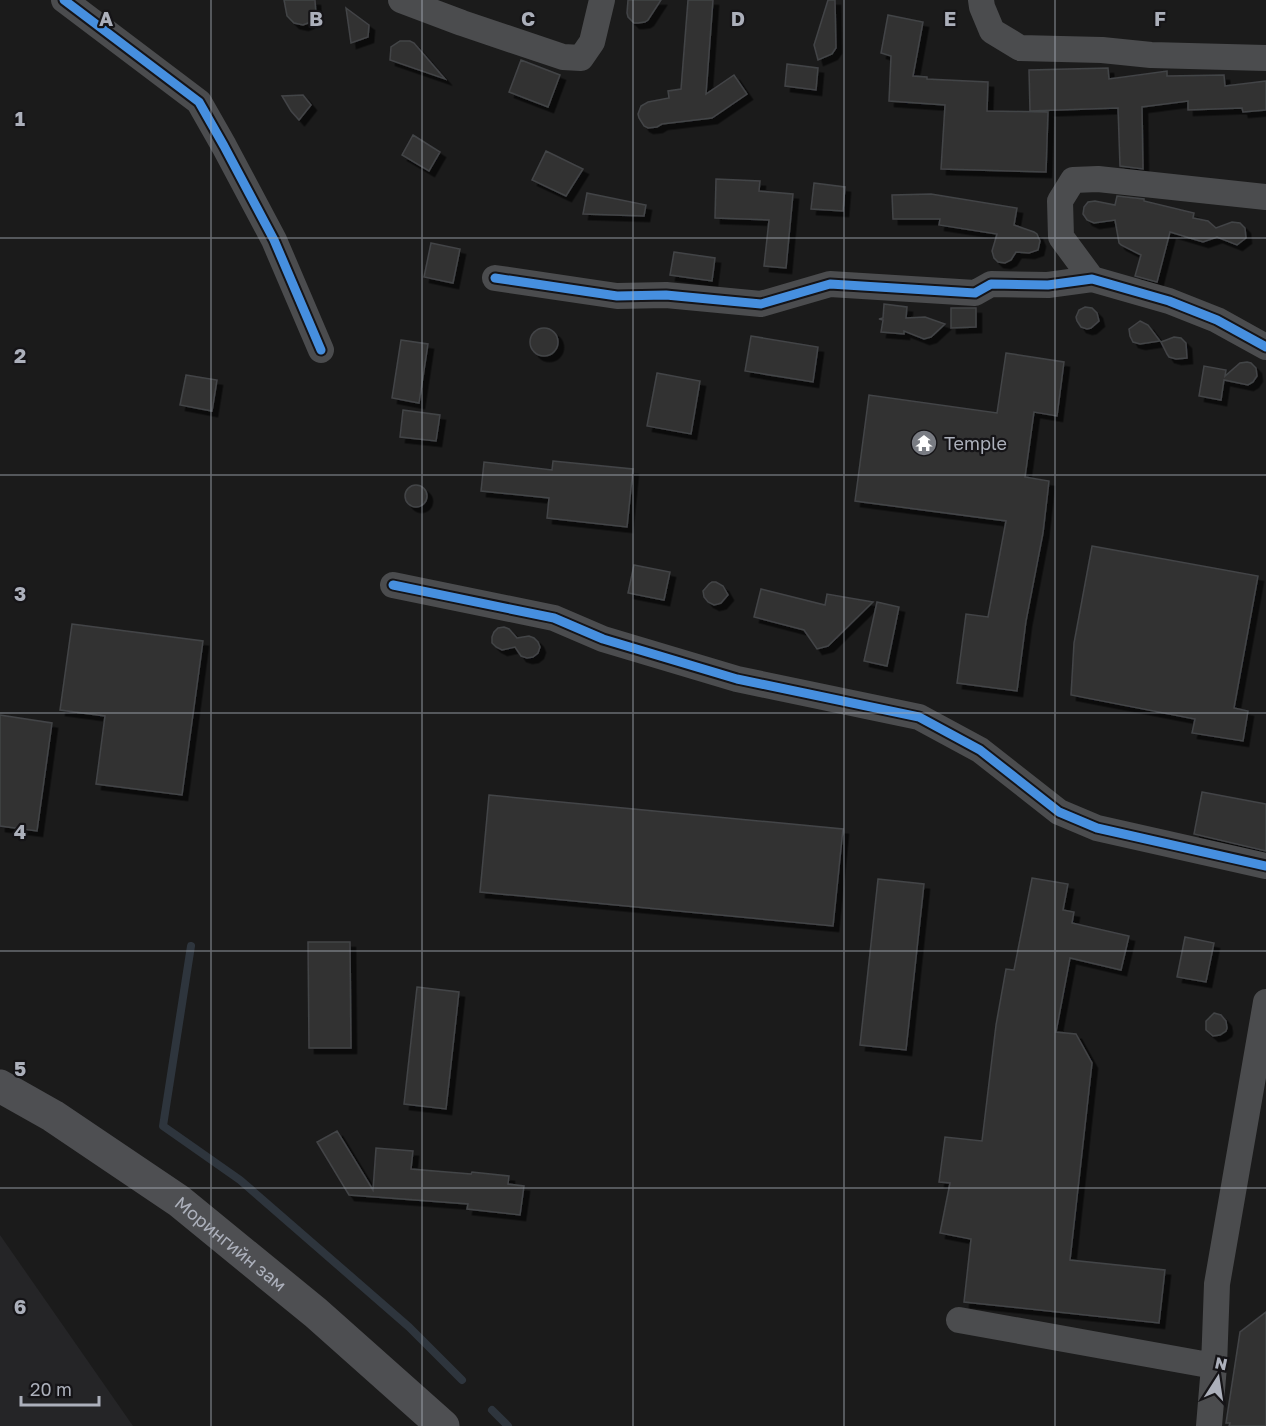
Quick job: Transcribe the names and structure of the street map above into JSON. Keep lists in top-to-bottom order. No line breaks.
{"streets":{"main road":["Морингийн зам"]},"places":{"temple":["Temple"]},"scale_bar":"20 m","north":"top","grid":{"columns":["A","B","C","D","E","F"],"rows":["1","2","3","4","5","6"]}}
